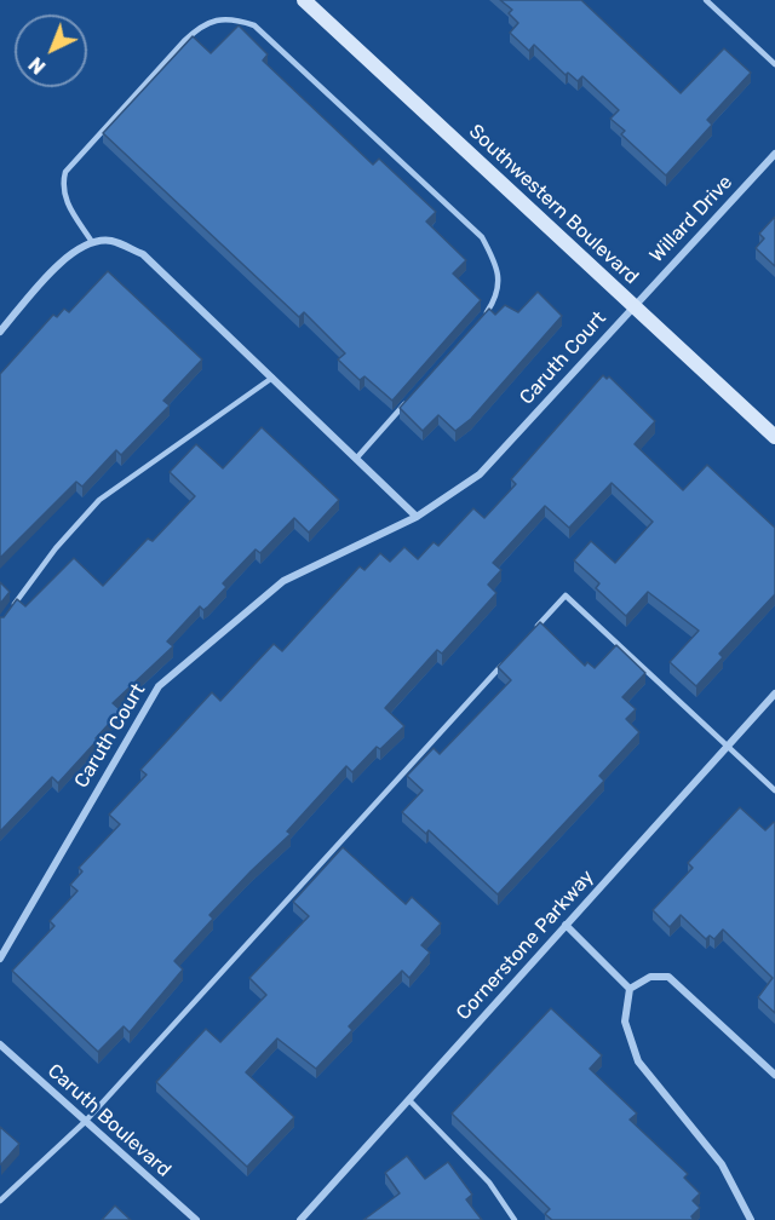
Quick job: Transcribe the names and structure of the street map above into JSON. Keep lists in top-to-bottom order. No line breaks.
{"streets":{"street":["Southwestern Boulevard","Willard Drive","Caruth Court","Cornerstone Parkway","Caruth Boulevard"]},"crossings":[["Southwestern Boulevard","Willard Drive"],["Southwestern Boulevard","Caruth Court"],["Willard Drive","Caruth Court"]],"north":"bottom left"}
